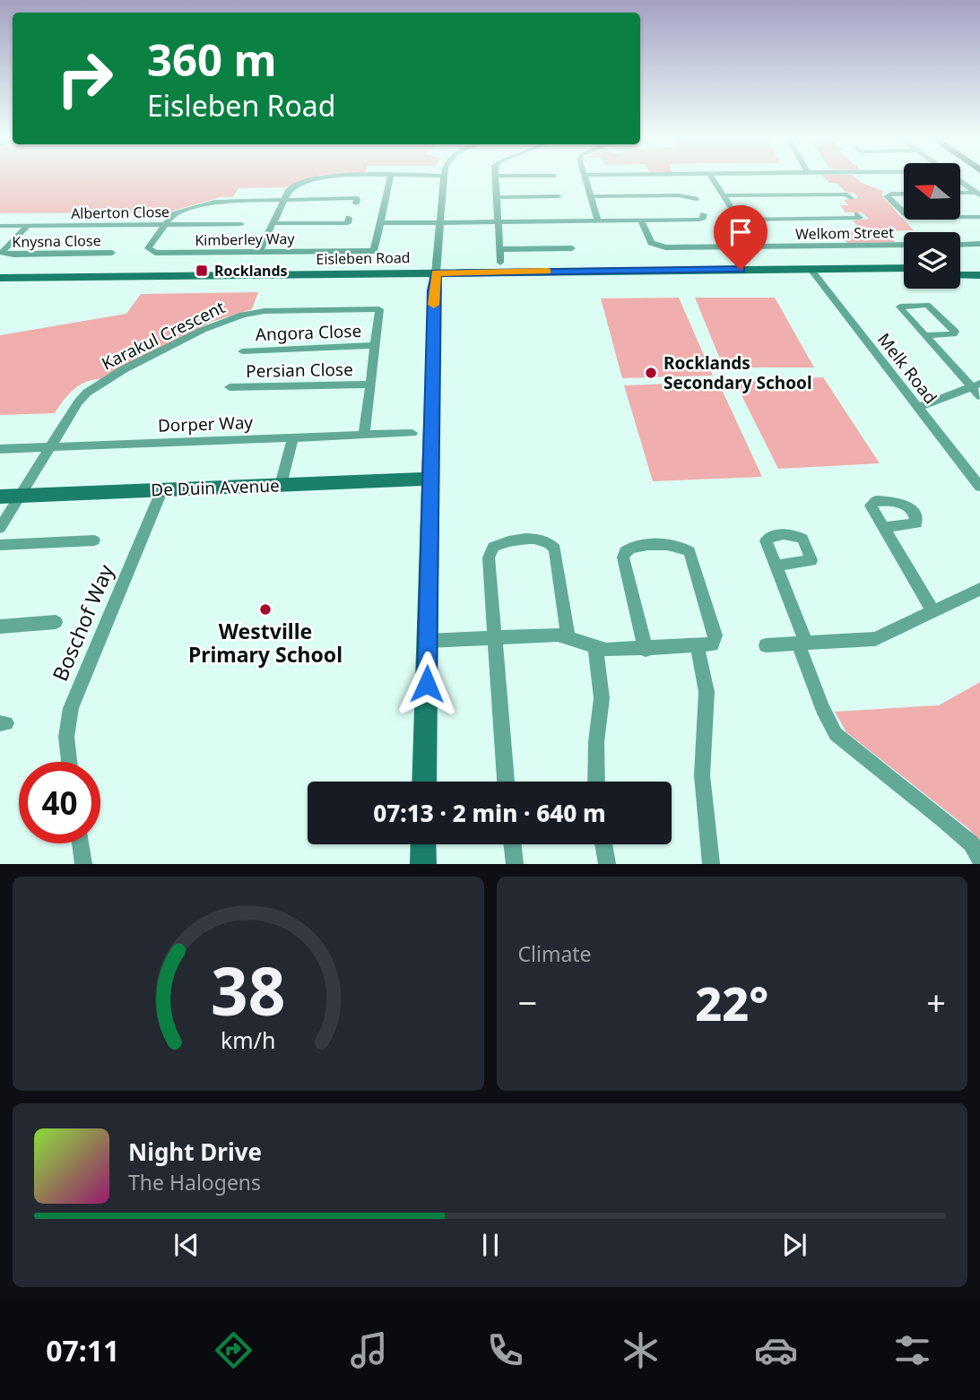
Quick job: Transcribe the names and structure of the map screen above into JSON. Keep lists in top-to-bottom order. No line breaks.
{"streets":{"main road":["Eisleben Road","De Duin Avenue"],"street":["Alberton Close","Welkom Street","Kimberley Way","Knysna Close","Angora Close","Karakul Crescent","Melk Road","Persian Close","Dorper Way","Boschof Way"]},"crossings":[["Alberton Close","Kimberley Way"],["Alberton Close","Knysna Close"],["Eisleben Road","Melk Road"],["Angora Close","Karakul Crescent"],["Karakul Crescent","Dorper Way"],["Karakul Crescent","De Duin Avenue"],["De Duin Avenue","Boschof Way"]],"places":{"transit":["Rocklands"],"other":["Rocklands Secondary School","Westville Primary School"]},"north":"left","page":{"turn":["360 m","Eisleben Road"],"limit":"40","trip":"07:13 · 2 min · 640 m","tile":"Climate","heat":["−","22°","+"],"song":["Night Drive","The Halogens"],"tabs":"07:11","gauge":["38","km/h"]}}
